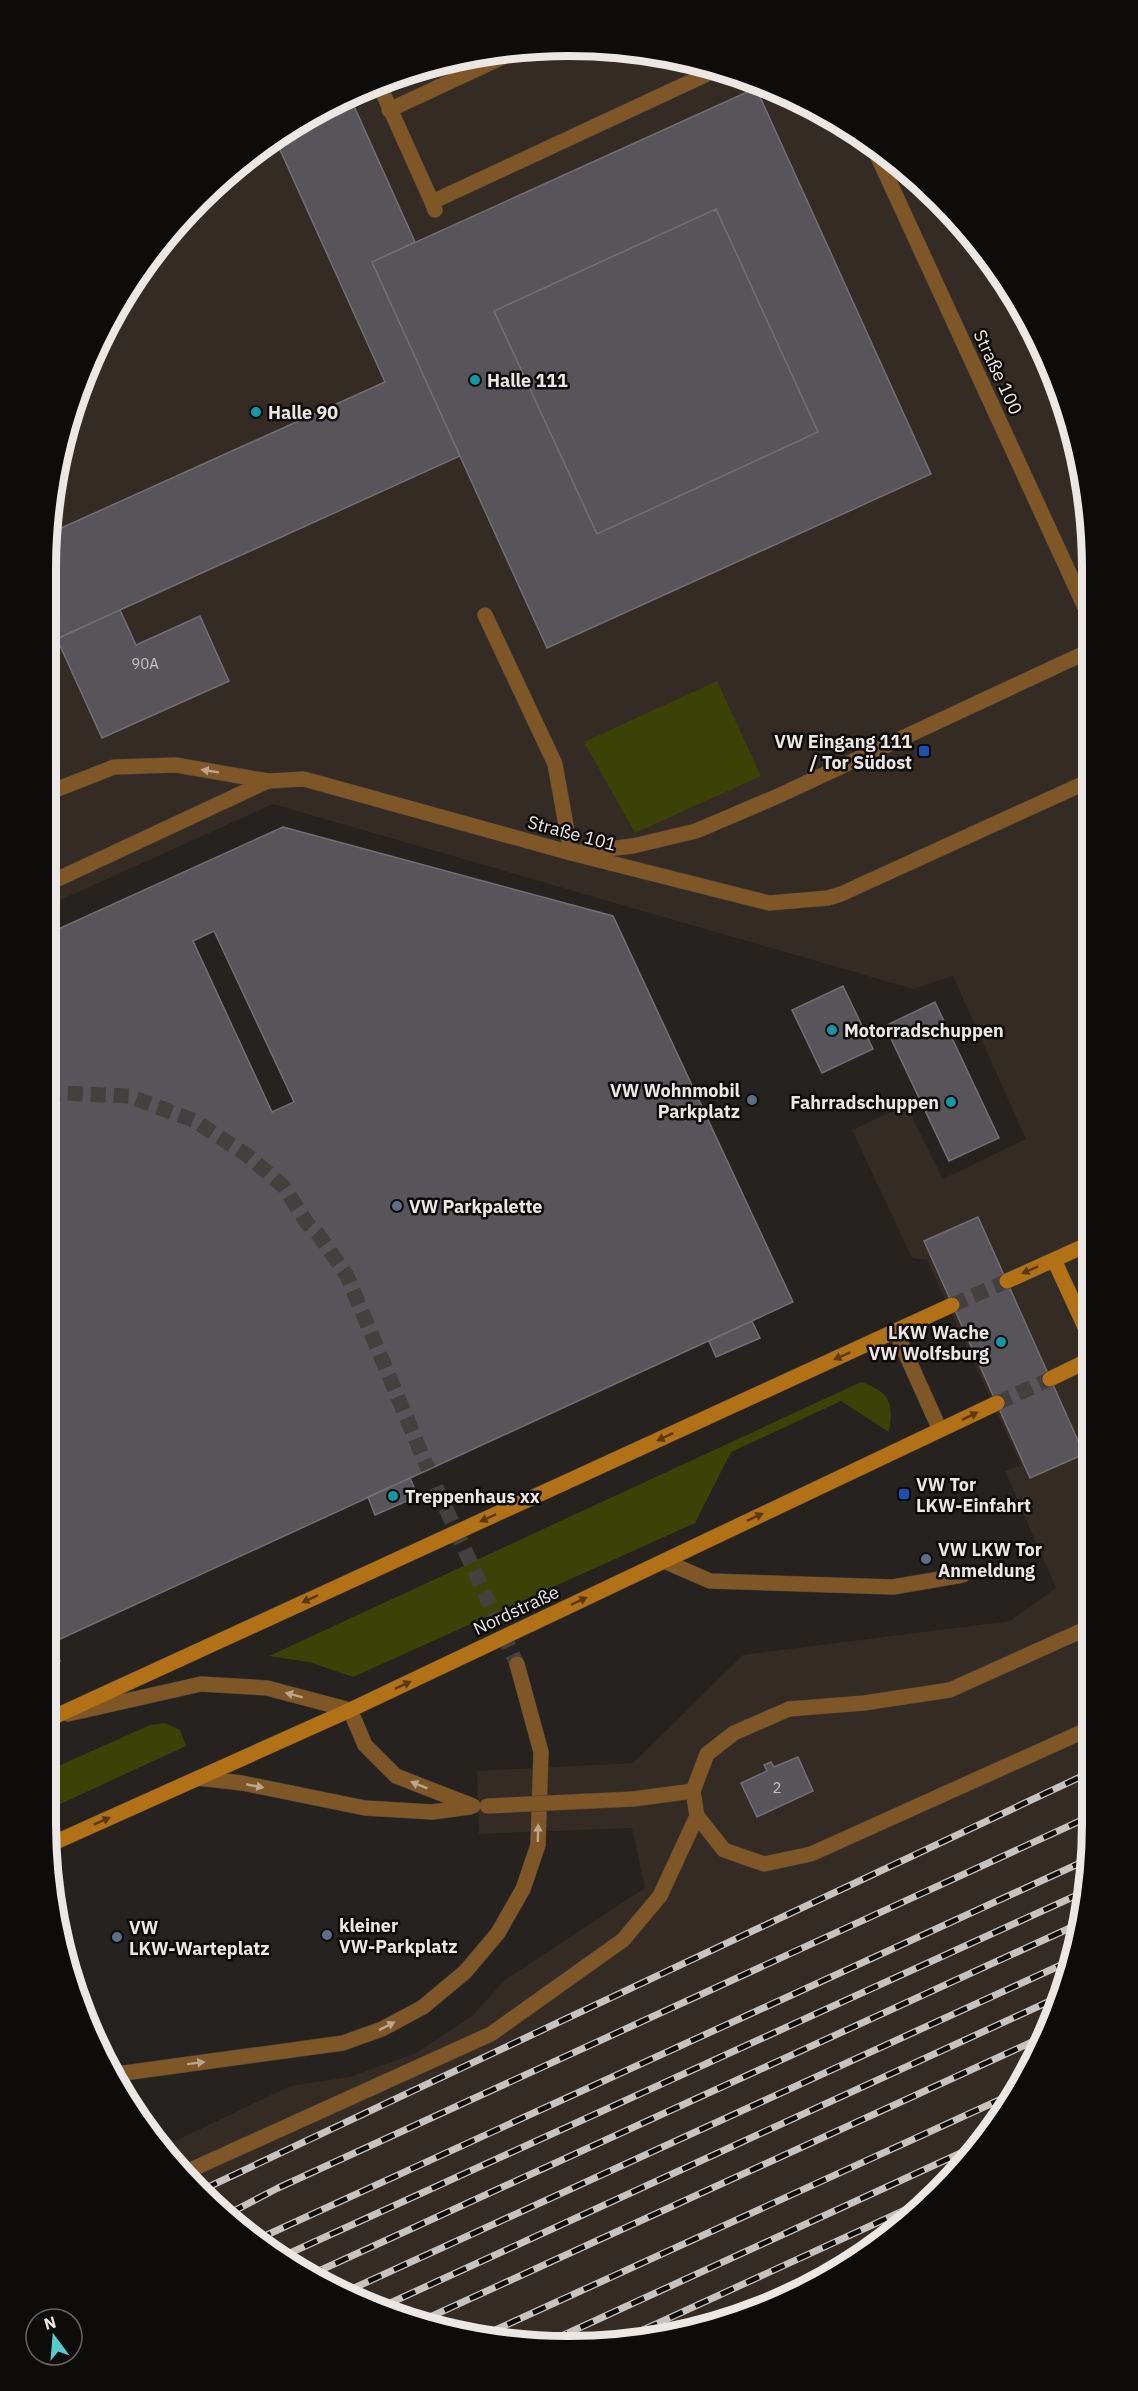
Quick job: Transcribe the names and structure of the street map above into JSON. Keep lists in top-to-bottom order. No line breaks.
{"streets":{"street":["Straße 100","Straße 101","Nordstraße"]},"places":{"other":["Halle 111","Halle 90","Motorradschuppen","VW Wohnmobil Parkplatz","Fahrradschuppen","VW Parkpalette","LKW Wache VW Wolfsburg","Treppenhaus xx","VW LKW Tor Anmeldung","kleiner VW-Parkplatz","VW LKW-Warteplatz"],"transit":["VW Eingang 111 / Tor Südost","VW Tor LKW-Einfahrt"]},"house_numbers":["90A","2"],"north":"top"}
